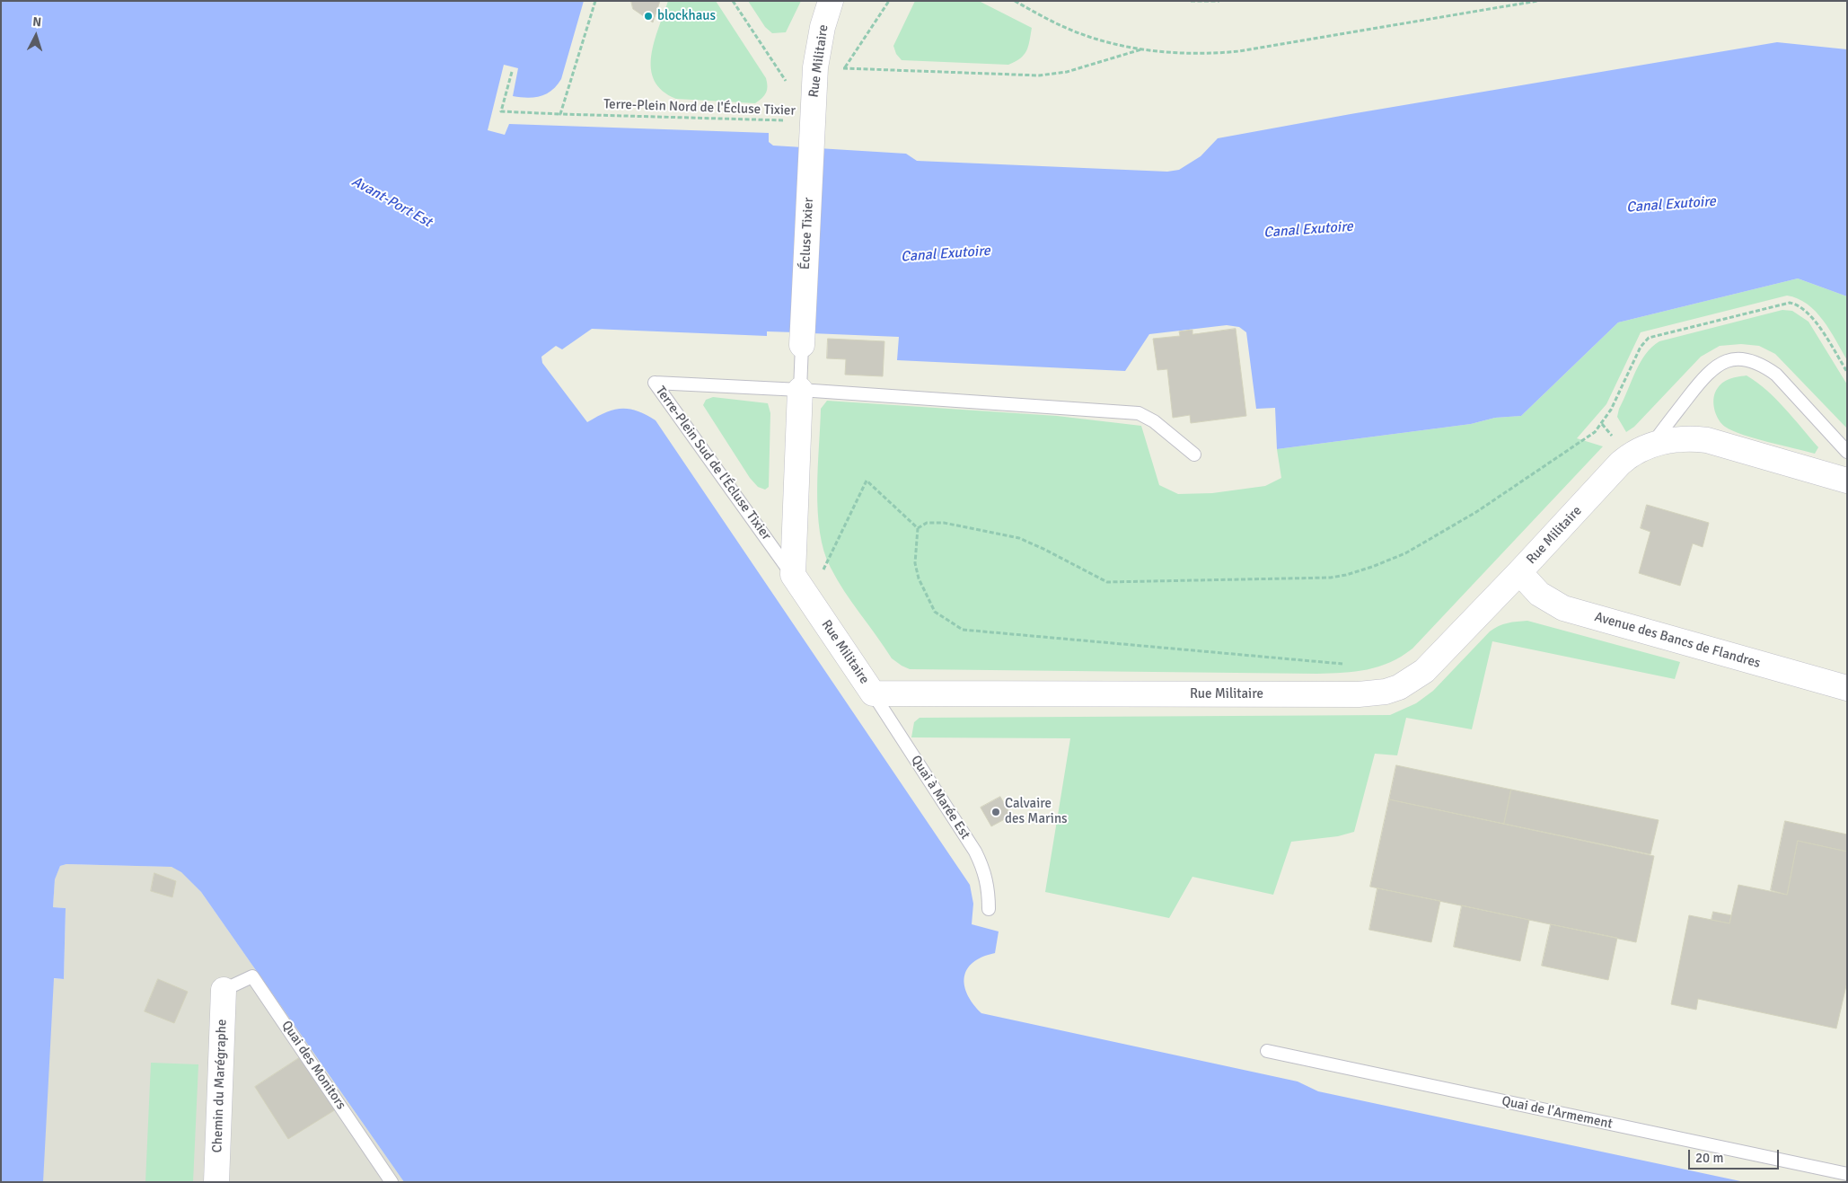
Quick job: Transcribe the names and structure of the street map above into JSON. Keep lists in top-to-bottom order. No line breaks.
{"streets":{"street":["Rue Militaire","Écluse Tixier","Avenue des Bancs de Flandres","Chemin du Marégraphe"],"lane":["Terre-Plein Sud de l'Écluse Tixier","Quai à Marée Est","Quai des Monitors","Quai de l'Armement"],"path":["Terre-Plein Nord de l'Écluse Tixier"]},"crossings":[["Rue Militaire","Terre-Plein Nord de l'Écluse Tixier"],["Rue Militaire","Écluse Tixier"],["Rue Militaire","Terre-Plein Sud de l'Écluse Tixier"],["Rue Militaire","Avenue des Bancs de Flandres"],["Rue Militaire","Quai à Marée Est"],["Terre-Plein Nord de l'Écluse Tixier","Écluse Tixier"],["Quai des Monitors","Chemin du Marégraphe"]],"water":["Avant-Port Est","Canal Exutoire"],"places":["blockhaus","Calvaire des Marins"],"scale_bar":"20 m","north":"top"}
